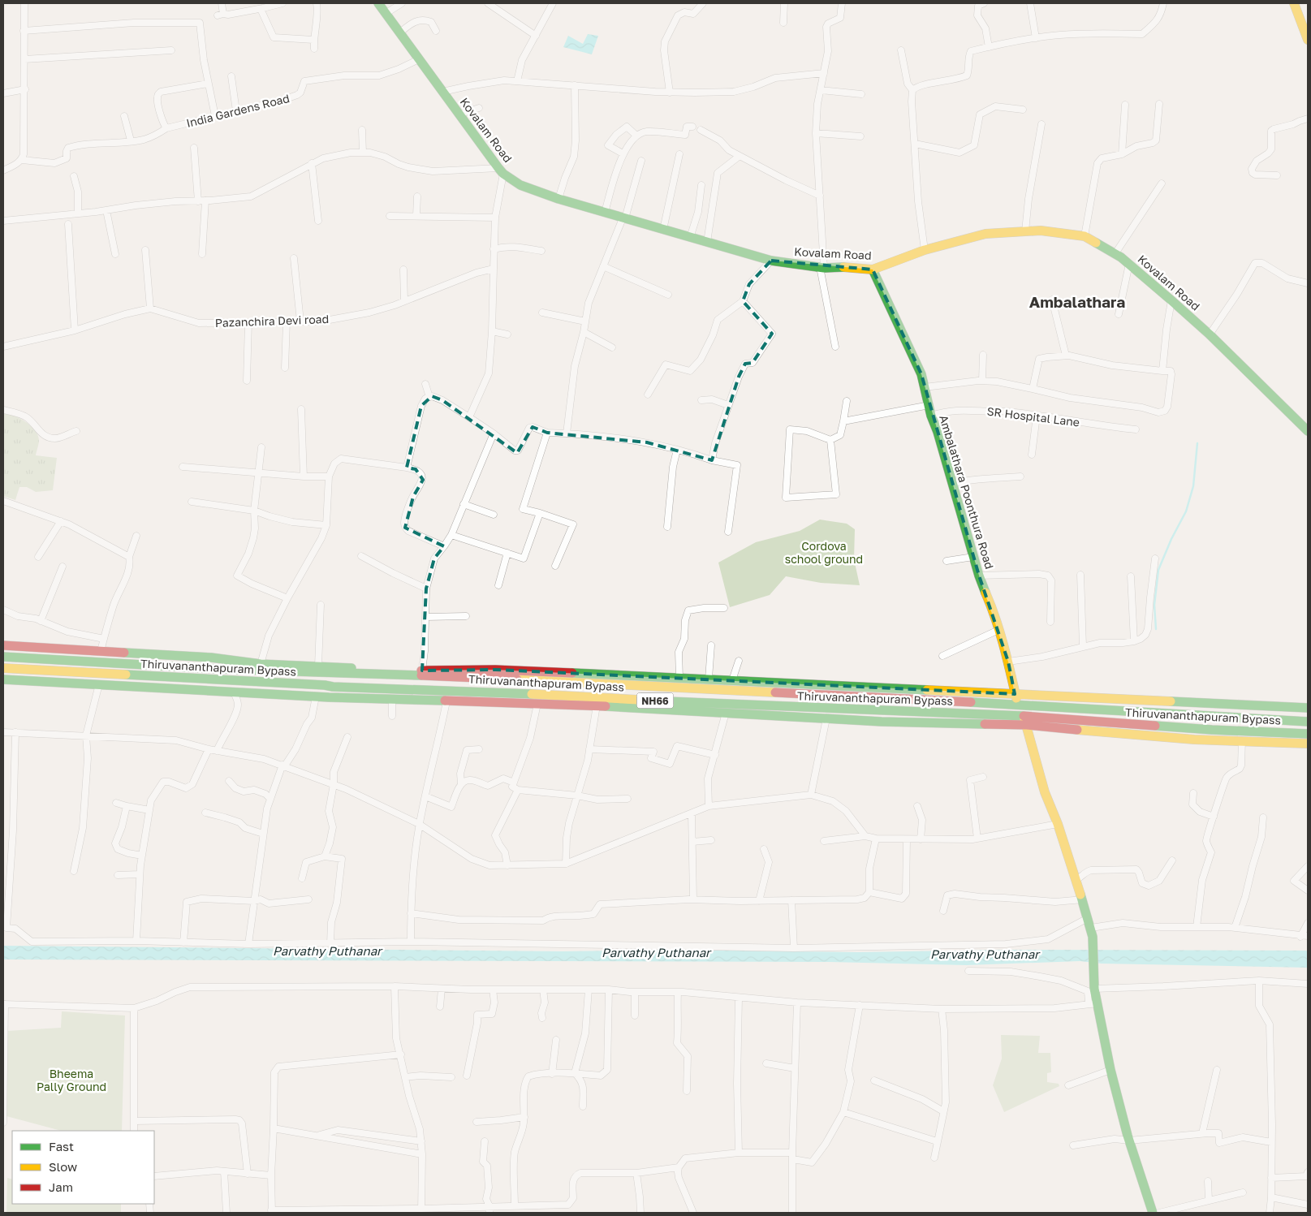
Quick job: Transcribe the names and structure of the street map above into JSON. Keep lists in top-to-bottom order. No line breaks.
{"streets":{"main road":["Kovalam Road","Ambalathara Poonthura Road","Thiruvananthapuram Bypass","NH66"],"street":["India Gardens Road","Pazanchira Devi road","SR Hospital Lane"]},"crossings":[["India Gardens Road","Kovalam Road"],["Kovalam Road","Ambalathara Poonthura Road"],["SR Hospital Lane","Ambalathara Poonthura Road"],["Ambalathara Poonthura Road","Thiruvananthapuram Bypass"]],"districts":["Ambalathara"],"water":["Parvathy Puthanar"],"parks":["Cordova school ground","Bheema Pally Ground"],"legend":["Fast","Slow","Jam"]}
